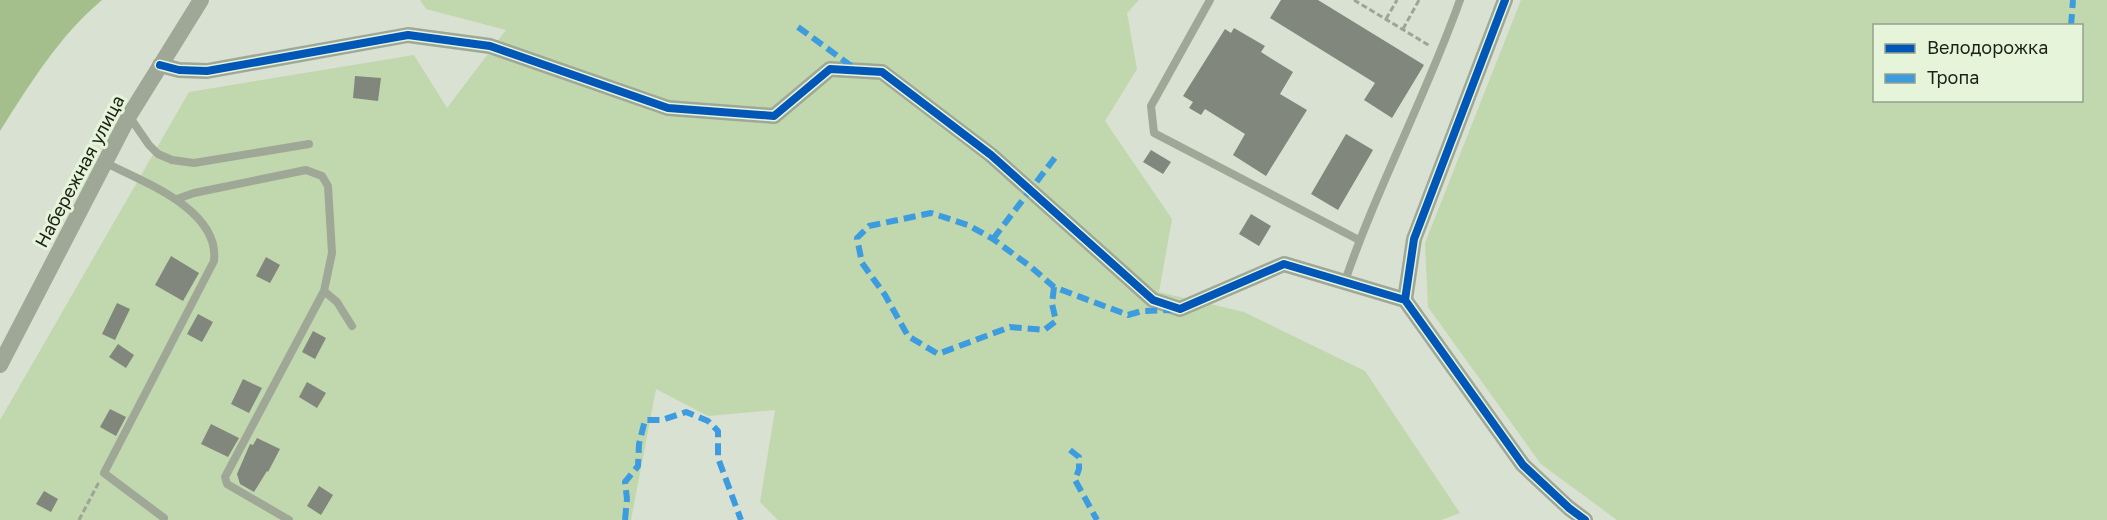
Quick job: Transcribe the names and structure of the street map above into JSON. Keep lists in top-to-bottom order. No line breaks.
{"streets":{"street":["Набережная улица"]},"legend":["Велодорожка","Тропа"]}
